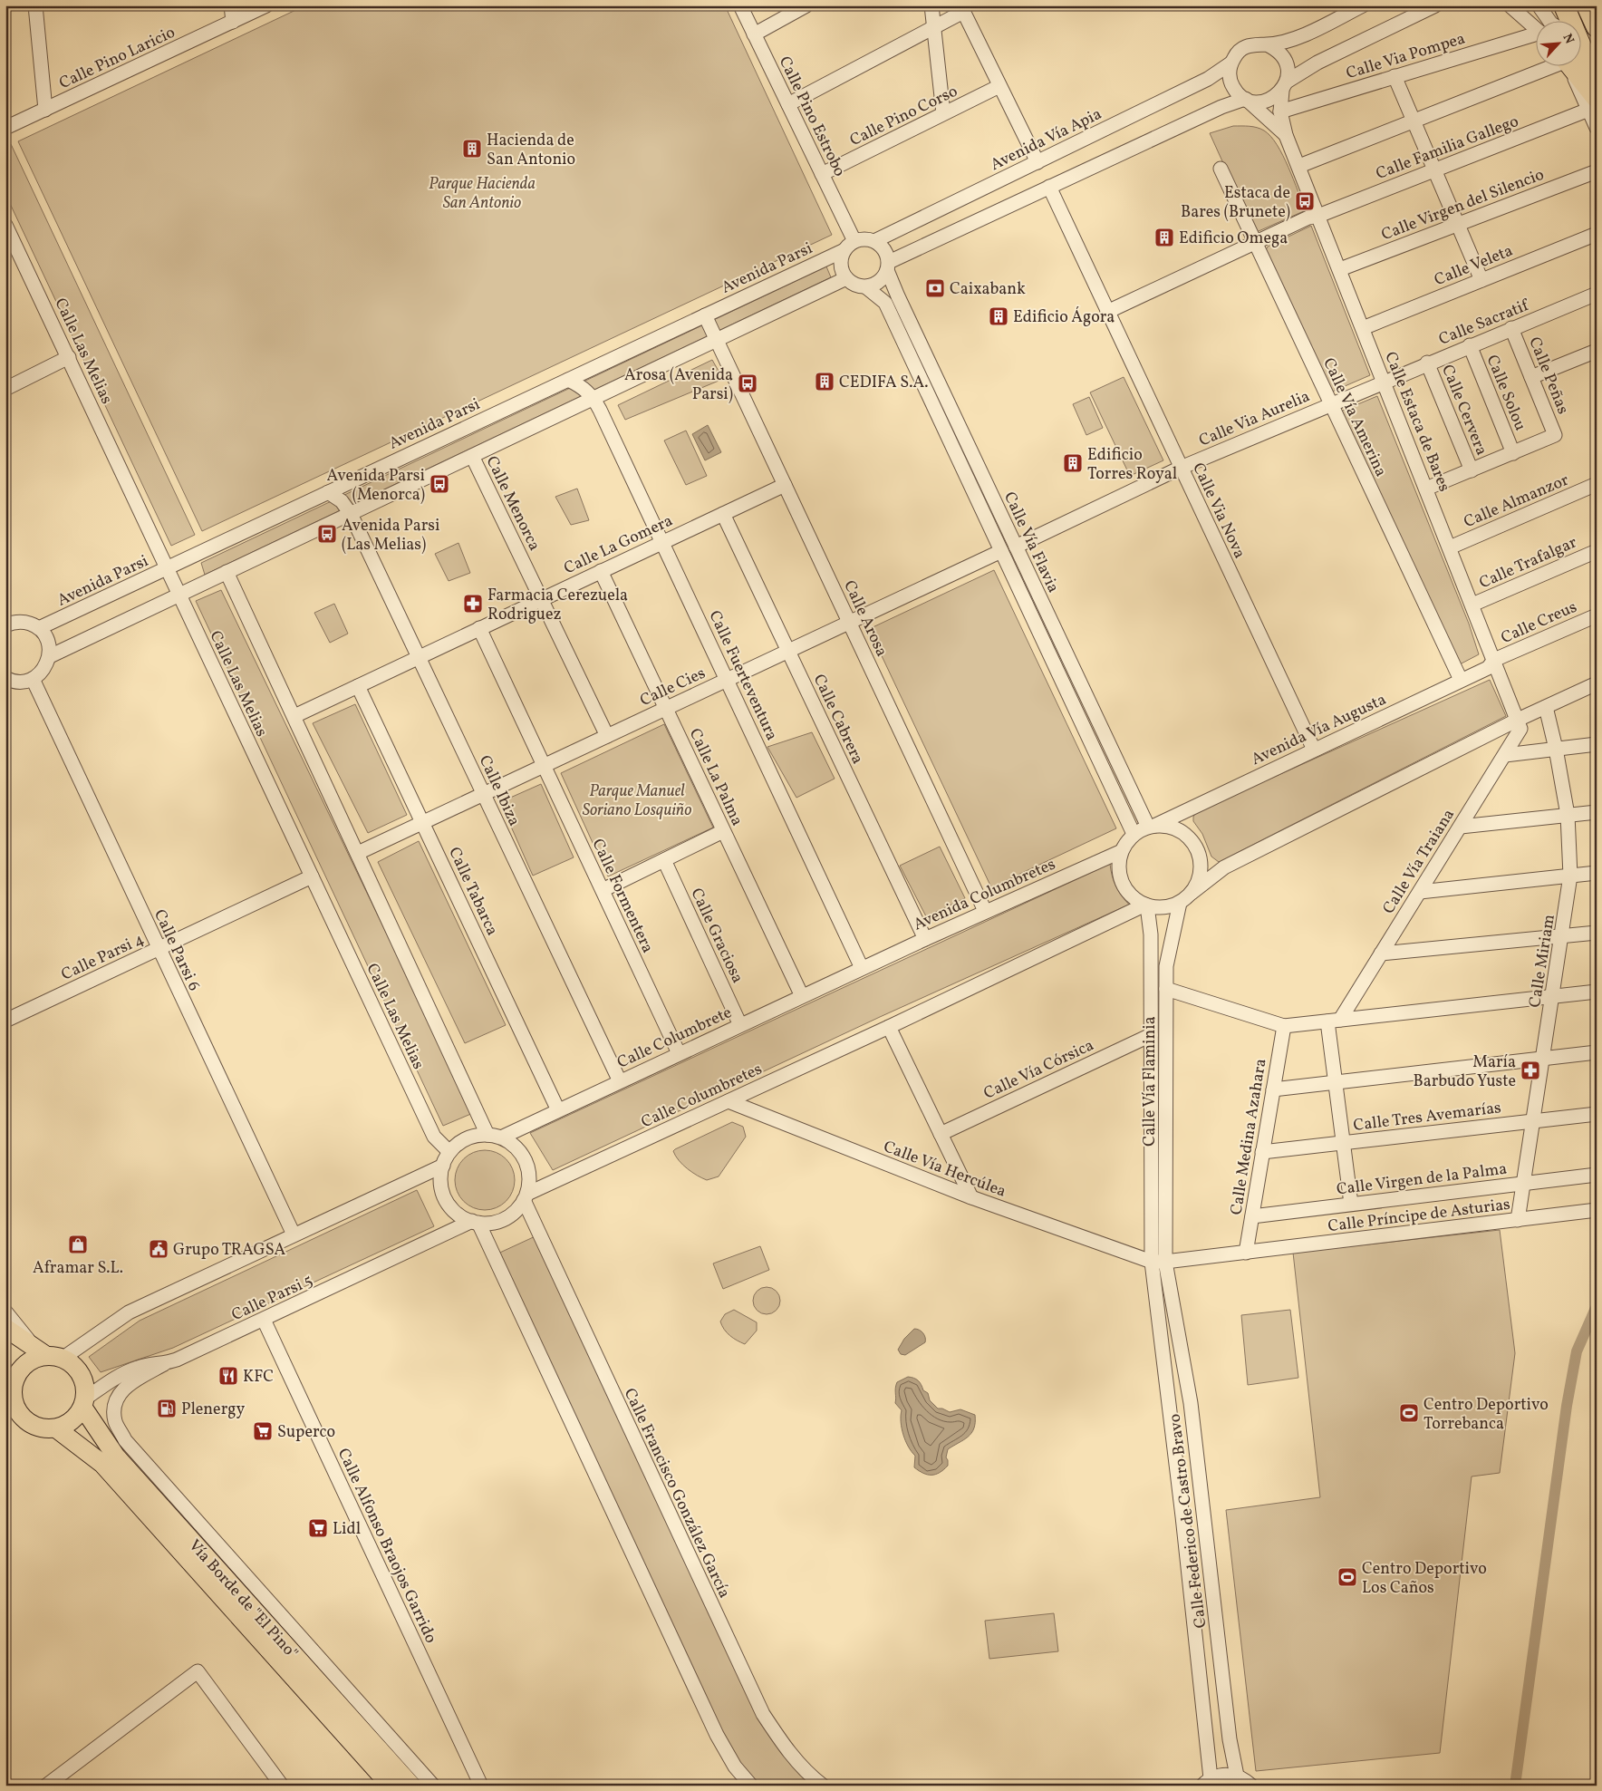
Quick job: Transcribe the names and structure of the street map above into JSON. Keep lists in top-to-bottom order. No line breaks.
{"streets":{"main road":["Vía Borde de \"El Pino\""],"street":["Calle Via Pompea","Calle Pino Laricio","Calle Pino Corso","Calle Pino Estrobo","Avenida Vía Apia","Calle Familia Gallego","Calle Virgen del Silencio","Calle Veleta","Avenida Parsi","Calle Sacratif","Calle Las Melias","Calle Peñas","Calle Solou","Calle Cervera","Calle Vía Amerina","Calle Via Aurelia","Calle Estaca de Bares","Calle Almanzor","Calle Menorca","Calle Via Nova","Calle Vía Flavia","Calle La Gomera","Calle Trafalgar","Calle Arosa","Calle Creus","Calle Fuerteventura","Calle Cies","Calle Cabrera","Avenida Vía Augusta","Calle La Palma","Calle Ibiza","Calle Vía Traiana","Calle Tabarca","Avenida Columbretes","Calle Formentera","Calle Graciosa","Calle Parsi 6","Calle Parsi 4","Calle Miriam","Calle Columbrete","Calle Vía Córsica","Calle Vía Flaminia","Calle Columbretes","Calle Tres Avemarías","Calle Medina Azahara","Calle Vía Hercúlea","Calle Virgen de la Palma","Calle Príncipe de Asturias","Calle Parsi 5","Calle Francisco González García","Calle Federico de Castro Bravo","Calle Alfonso Braojos Garrido"]},"crossings":[["Calle Via Pompea","Calle Estaca de Bares"],["Calle Pino Corso","Calle Pino Estrobo"],["Calle Pino Estrobo","Avenida Vía Apia"],["Calle Pino Estrobo","Avenida Parsi"],["Calle Pino Estrobo","Calle Vía Flavia"],["Avenida Vía Apia","Avenida Parsi"],["Avenida Vía Apia","Calle Estaca de Bares"],["Avenida Vía Apia","Calle Vía Flavia"],["Calle Familia Gallego","Calle Vía Amerina"],["Calle Familia Gallego","Calle Estaca de Bares"],["Calle Familia Gallego","Calle Via Nova"],["Calle Virgen del Silencio","Calle Estaca de Bares"],["Calle Veleta","Calle Estaca de Bares"],["Avenida Parsi","Calle Las Melias"],["Avenida Parsi","Calle Vía Flavia"],["Avenida Parsi","Calle Arosa"],["Avenida Parsi","Calle Ibiza"],["Calle Sacratif","Calle Peñas"],["Calle Sacratif","Calle Solou"],["Calle Sacratif","Calle Cervera"],["Calle Sacratif","Calle Via Aurelia"],["Calle Sacratif","Calle Estaca de Bares"],["Calle Las Melias","Calle Parsi 4"],["Calle Las Melias","Calle Columbrete"],["Calle Las Melias","Calle Columbretes"],["Calle Las Melias","Calle Parsi 5"],["Calle Las Melias","Calle Francisco González García"],["Calle Peñas","Calle Solou"],["Calle Vía Amerina","Calle Via Aurelia"],["Calle Vía Amerina","Avenida Vía Augusta"],["Calle Via Aurelia","Calle Estaca de Bares"],["Calle Via Aurelia","Calle Via Nova"],["Calle Via Aurelia","Calle Vía Flavia"],["Calle Estaca de Bares","Calle Almanzor"],["Calle Estaca de Bares","Calle Trafalgar"],["Calle Estaca de Bares","Calle Creus"],["Calle Estaca de Bares","Avenida Vía Augusta"],["Calle Estaca de Bares","Calle Vía Traiana"],["Calle Menorca","Calle La Gomera"],["Calle Menorca","Calle Cies"],["Calle Via Nova","Avenida Vía Augusta"],["Calle Vía Flavia","Calle Cies"],["Calle Vía Flavia","Avenida Vía Augusta"],["Calle Vía Flavia","Avenida Columbretes"],["Calle Vía Flavia","Calle Vía Flaminia"],["Calle La Gomera","Calle Arosa"],["Calle La Gomera","Calle Fuerteventura"],["Calle La Gomera","Calle Cabrera"],["Calle La Gomera","Calle La Palma"],["Calle La Gomera","Calle Ibiza"],["Calle La Gomera","Calle Tabarca"],["Calle La Gomera","Calle Formentera"],["Calle Arosa","Calle Cies"],["Calle Arosa","Avenida Columbretes"],["Calle Creus","Avenida Vía Augusta"],["Calle Fuerteventura","Calle Cies"],["Calle Fuerteventura","Avenida Columbretes"],["Calle Fuerteventura","Calle Columbrete"],["Calle Cies","Calle Cabrera"],["Calle Cies","Calle La Palma"],["Calle Cies","Calle Ibiza"],["Calle Cies","Calle Tabarca"],["Calle Cies","Calle Formentera"],["Calle Cabrera","Avenida Columbretes"],["Avenida Vía Augusta","Avenida Columbretes"],["Avenida Vía Augusta","Calle Vía Flaminia"],["Calle La Palma","Calle Columbrete"],["Calle Ibiza","Calle Columbrete"],["Calle Tabarca","Calle Columbrete"],["Avenida Columbretes","Calle Columbrete"],["Avenida Columbretes","Calle Vía Flaminia"],["Calle Formentera","Calle Columbrete"],["Calle Graciosa","Calle Columbrete"],["Calle Parsi 6","Calle Parsi 4"],["Calle Miriam","Calle Tres Avemarías"],["Calle Miriam","Calle Virgen de la Palma"],["Calle Miriam","Calle Príncipe de Asturias"],["Calle Columbrete","Calle Columbretes"],["Calle Columbrete","Calle Parsi 5"],["Calle Columbrete","Calle Francisco González García"],["Calle Vía Córsica","Calle Vía Flaminia"],["Calle Vía Flaminia","Calle Vía Hercúlea"],["Calle Vía Flaminia","Calle Príncipe de Asturias"],["Calle Vía Flaminia","Calle Federico de Castro Bravo"],["Calle Columbretes","Calle Vía Hercúlea"],["Calle Columbretes","Calle Parsi 5"],["Calle Columbretes","Calle Francisco González García"],["Calle Tres Avemarías","Calle Medina Azahara"],["Calle Medina Azahara","Calle Virgen de la Palma"],["Calle Medina Azahara","Calle Príncipe de Asturias"],["Calle Vía Hercúlea","Calle Príncipe de Asturias"],["Calle Vía Hercúlea","Calle Federico de Castro Bravo"],["Calle Príncipe de Asturias","Calle Federico de Castro Bravo"],["Calle Parsi 5","Calle Francisco González García"],["Calle Parsi 5","Calle Alfonso Braojos Garrido"],["Calle Parsi 5","Vía Borde de \"El Pino\""]],"parks":["Parque Hacienda San Antonio","Parque Manuel Soriano Losquiño"],"places":{"building":["Hacienda de San Antonio","Edificio Omega","Edificio Ágora","CEDIFA S.A.","Edificio Torres Royal"],"bus stop":["Estaca de Bares (Brunete)","Arosa (Avenida Parsi)","Avenida Parsi (Menorca)","Avenida Parsi (Las Melias)"],"bank":["Caixabank"],"pharmacy":["Farmacia Cerezuela Rodriguez","María Barbudo Yuste"],"shop":["Aframar S.L."],"public building":["Grupo TRAGSA"],"restaurant":["KFC"],"fuel station":["Plenergy"],"sports":["Centro Deportivo Torrebanca","Centro Deportivo Los Caños"],"supermarket":["Superco","Lidl"]},"north":"top right"}
